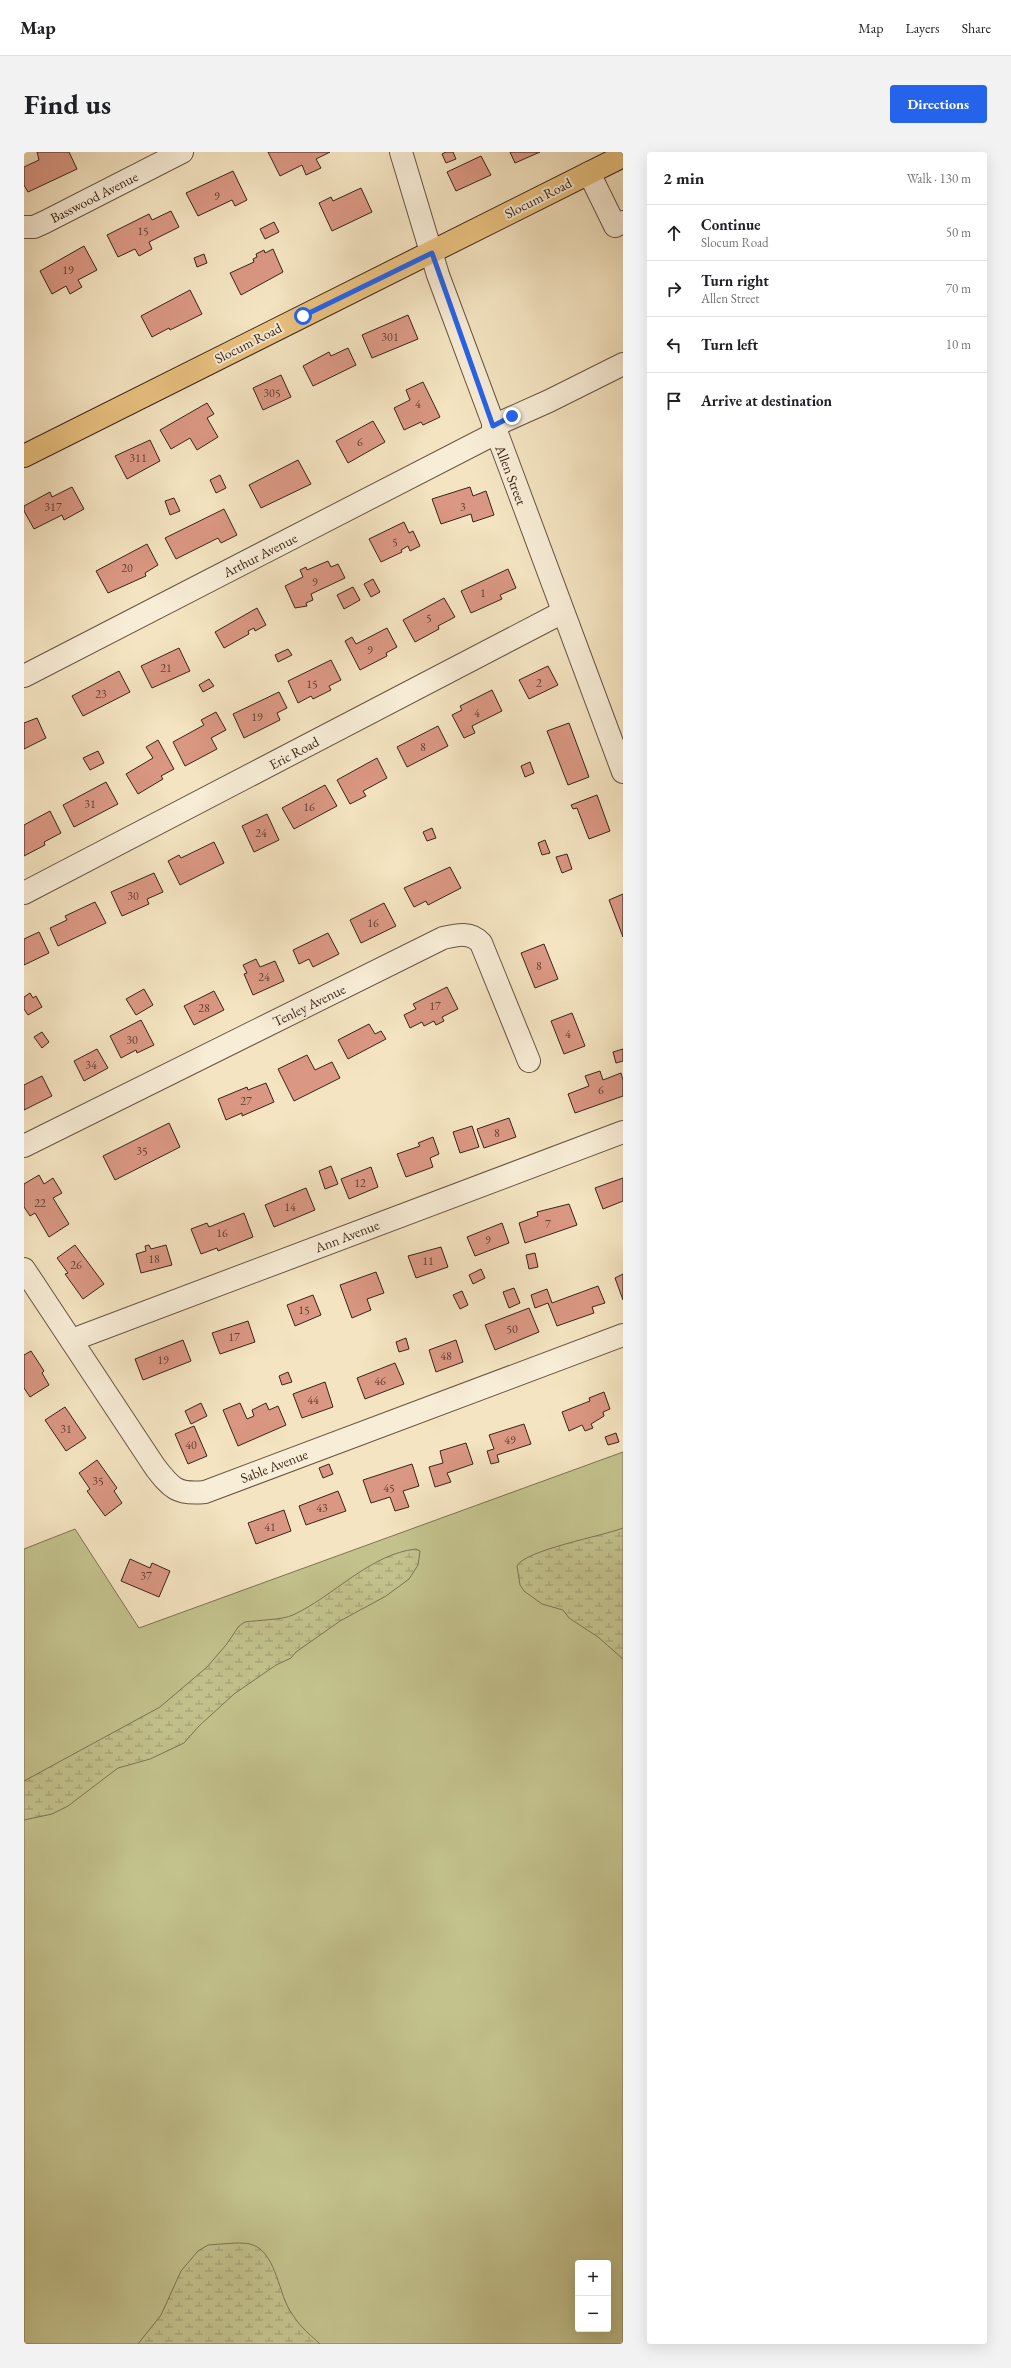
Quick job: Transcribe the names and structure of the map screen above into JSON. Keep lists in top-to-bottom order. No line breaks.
{"streets":{"main road":["Slocum Road"],"street":["Basswood Avenue","Allen Street","Arthur Avenue","Eric Road","Tenley Avenue","Ann Avenue","Sable Avenue"]},"crossings":[["Slocum Road","Allen Street"],["Allen Street","Arthur Avenue"],["Allen Street","Eric Road"],["Ann Avenue","Sable Avenue"]],"house_numbers":["9","15","19","301","305","4","6","311","317","3","5","20","9","1","5","9","21","2","15","23","4","19","8","31","16","24","30","16","8","24","17","28","4","30","34","6","27","8","35","12","22","14","7","16","9","18","11","26","15","50","17","48","19","46","44","31","49","40","35","45","43","41","37"],"page":{"header":"Map","nav":["Map","Layers","Share"],"buttons":"Directions","title":"Find us","heading":["2 min","Walk · 130 m"],"list":[["Continue","Slocum Road","50 m"],["Turn right","Allen Street","70 m"],["Turn left","10 m"],"Arrive at destination"],"map_buttons":["+","−"]}}
